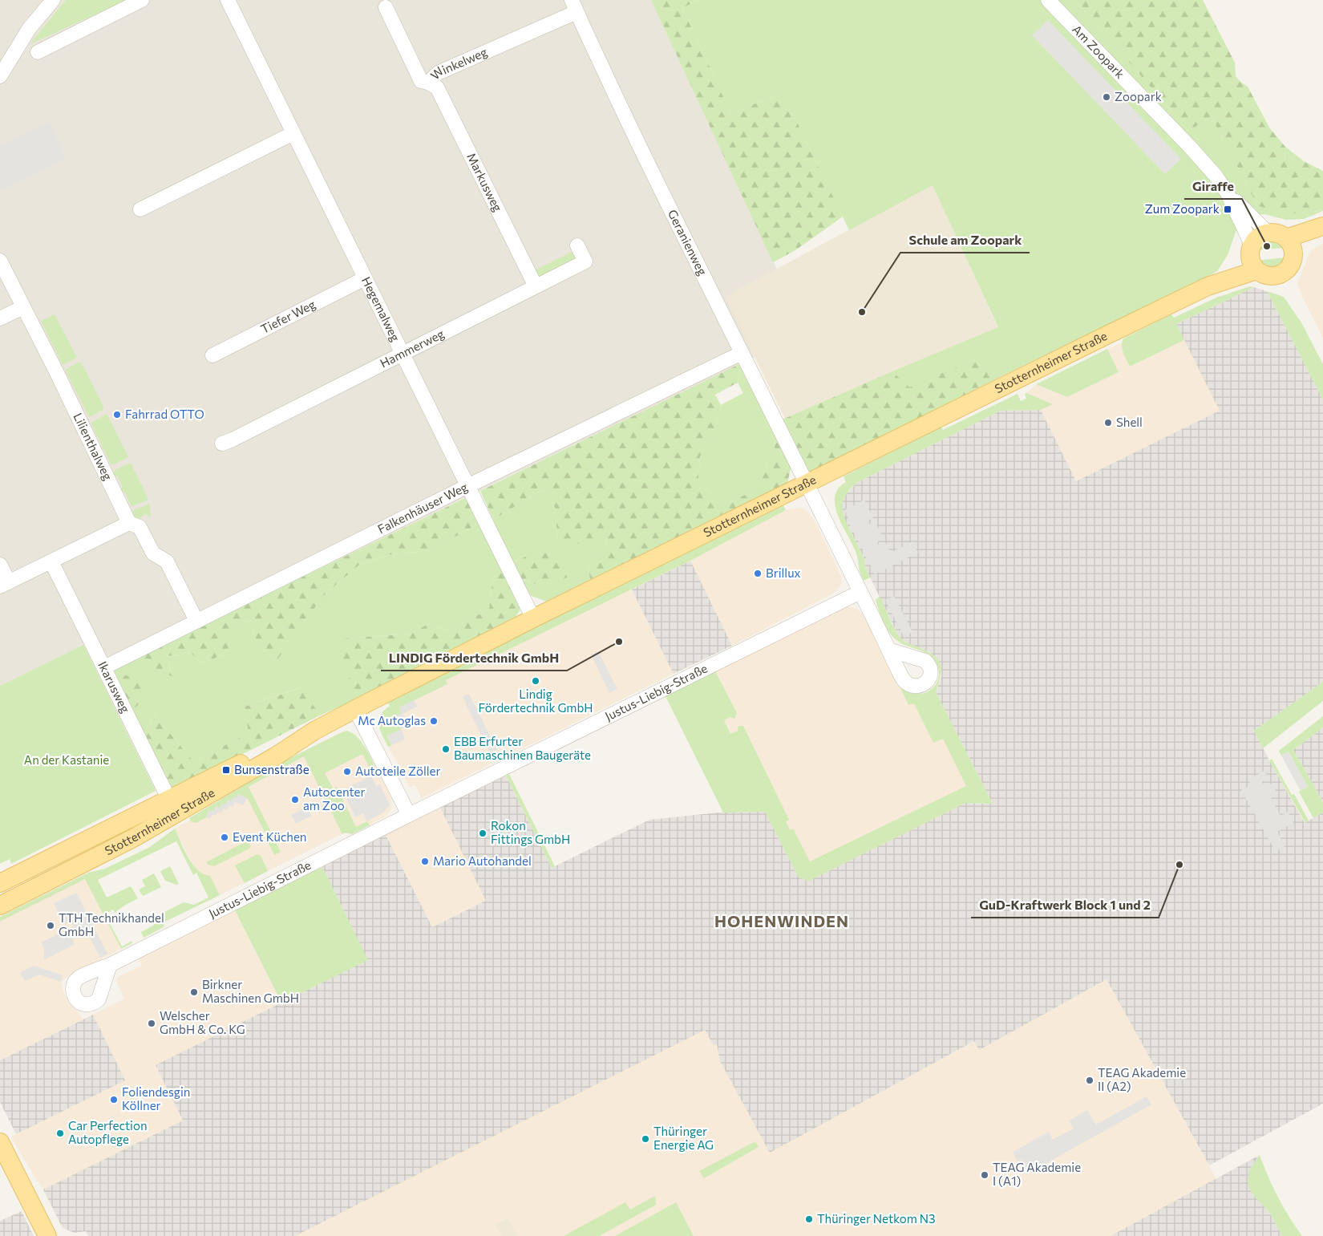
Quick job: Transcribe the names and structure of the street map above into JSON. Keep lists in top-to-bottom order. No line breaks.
{"streets":{"main road":["Stotternheimer Straße"],"street":["Am Zoopark","Winkelweg","Markusweg","Geranienweg","Hegemalweg","Tiefer Weg","Hammerweg","Lilienthalweg","Falkenhäuser Weg","Ikarusweg","Justus-Liebig-Straße"]},"crossings":[["Am Zoopark","Stotternheimer Straße"],["Winkelweg","Markusweg"],["Winkelweg","Geranienweg"],["Markusweg","Hammerweg"],["Geranienweg","Stotternheimer Straße"],["Geranienweg","Falkenhäuser Weg"],["Hegemalweg","Tiefer Weg"],["Hegemalweg","Hammerweg"],["Hegemalweg","Stotternheimer Straße"],["Hegemalweg","Falkenhäuser Weg"],["Stotternheimer Straße","Ikarusweg"],["Lilienthalweg","Falkenhäuser Weg"],["Falkenhäuser Weg","Ikarusweg"]],"districts":["HOHENWINDEN"],"parks":["An der Kastanie"],"places":{"other":["Zoopark","Giraffe","Schule am Zoopark","Fahrrad OTTO","Shell","Brillux","LINDIG Fördertechnik GmbH","Lindig Fördertechnik GmbH","Mc Autoglas","EBB Erfurter Baumaschinen Baugeräte","Autoteile Zöller","Autocenter am Zoo","Rokon Fittings GmbH","Event Küchen","Mario Autohandel","GuD-Kraftwerk Block 1 und 2","TTH Technikhandel GmbH","Birkner Maschinen GmbH","Welscher GmbH & Co. KG","TEAG Akademie II (A2)","Foliendesgin Köllner","Car Perfection Autopflege","Thüringer Energie AG","TEAG Akademie I (A1)","Thüringer Netkom N3"],"transit":["Zum Zoopark","Bunsenstraße"]}}
